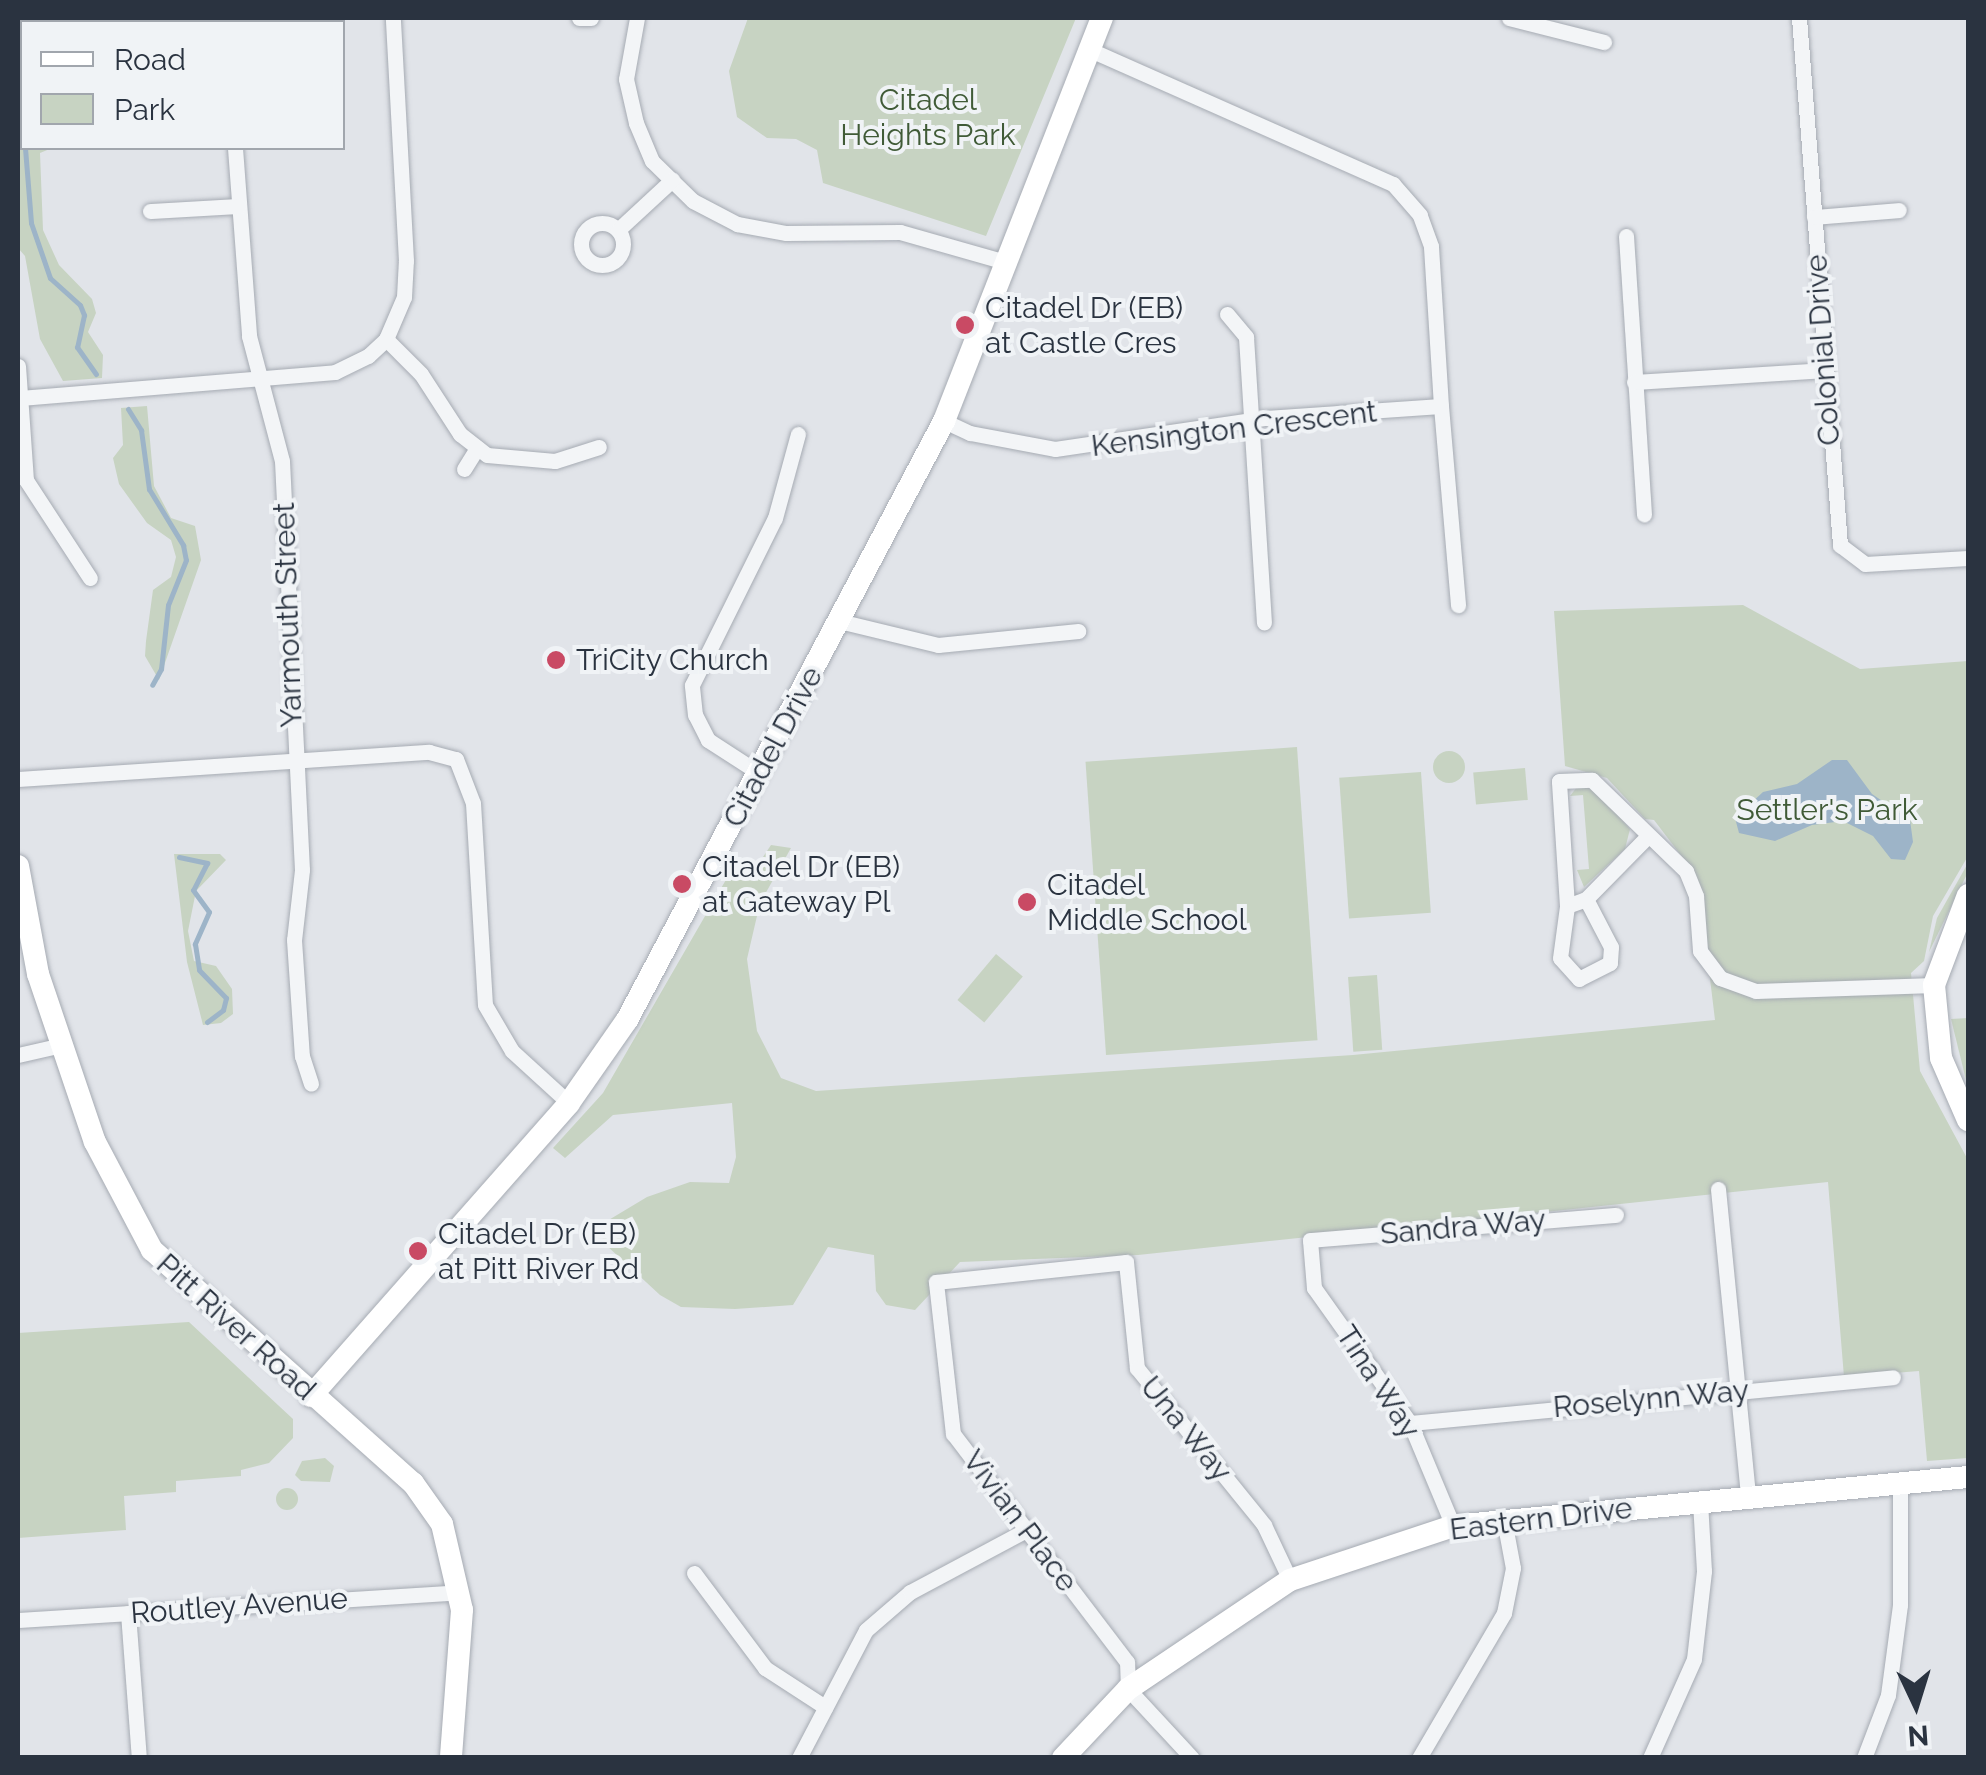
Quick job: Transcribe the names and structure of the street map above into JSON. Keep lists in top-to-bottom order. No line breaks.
{"streets":{"street":["Colonial Drive","Kensington Crescent","Yarmouth Street","Citadel Drive","Sandra Way","Pitt River Road","Tina Way","Roselynn Way","Una Way","Eastern Drive","Vivian Place","Routley Avenue"]},"crossings":[["Kensington Crescent","Citadel Drive"],["Citadel Drive","Pitt River Road"],["Sandra Way","Tina Way"],["Pitt River Road","Routley Avenue"],["Tina Way","Roselynn Way"],["Tina Way","Eastern Drive"],["Una Way","Eastern Drive"],["Una Way","Vivian Place"],["Eastern Drive","Vivian Place"]],"parks":["Citadel Heights Park","Settler's Park"],"places":["Citadel Dr (EB) at Castle Cres","TriCity Church","Citadel Dr (EB) at Gateway Pl","Citadel Middle School","Citadel Dr (EB) at Pitt River Rd"],"legend":["Road","Park"],"north":"bottom"}
